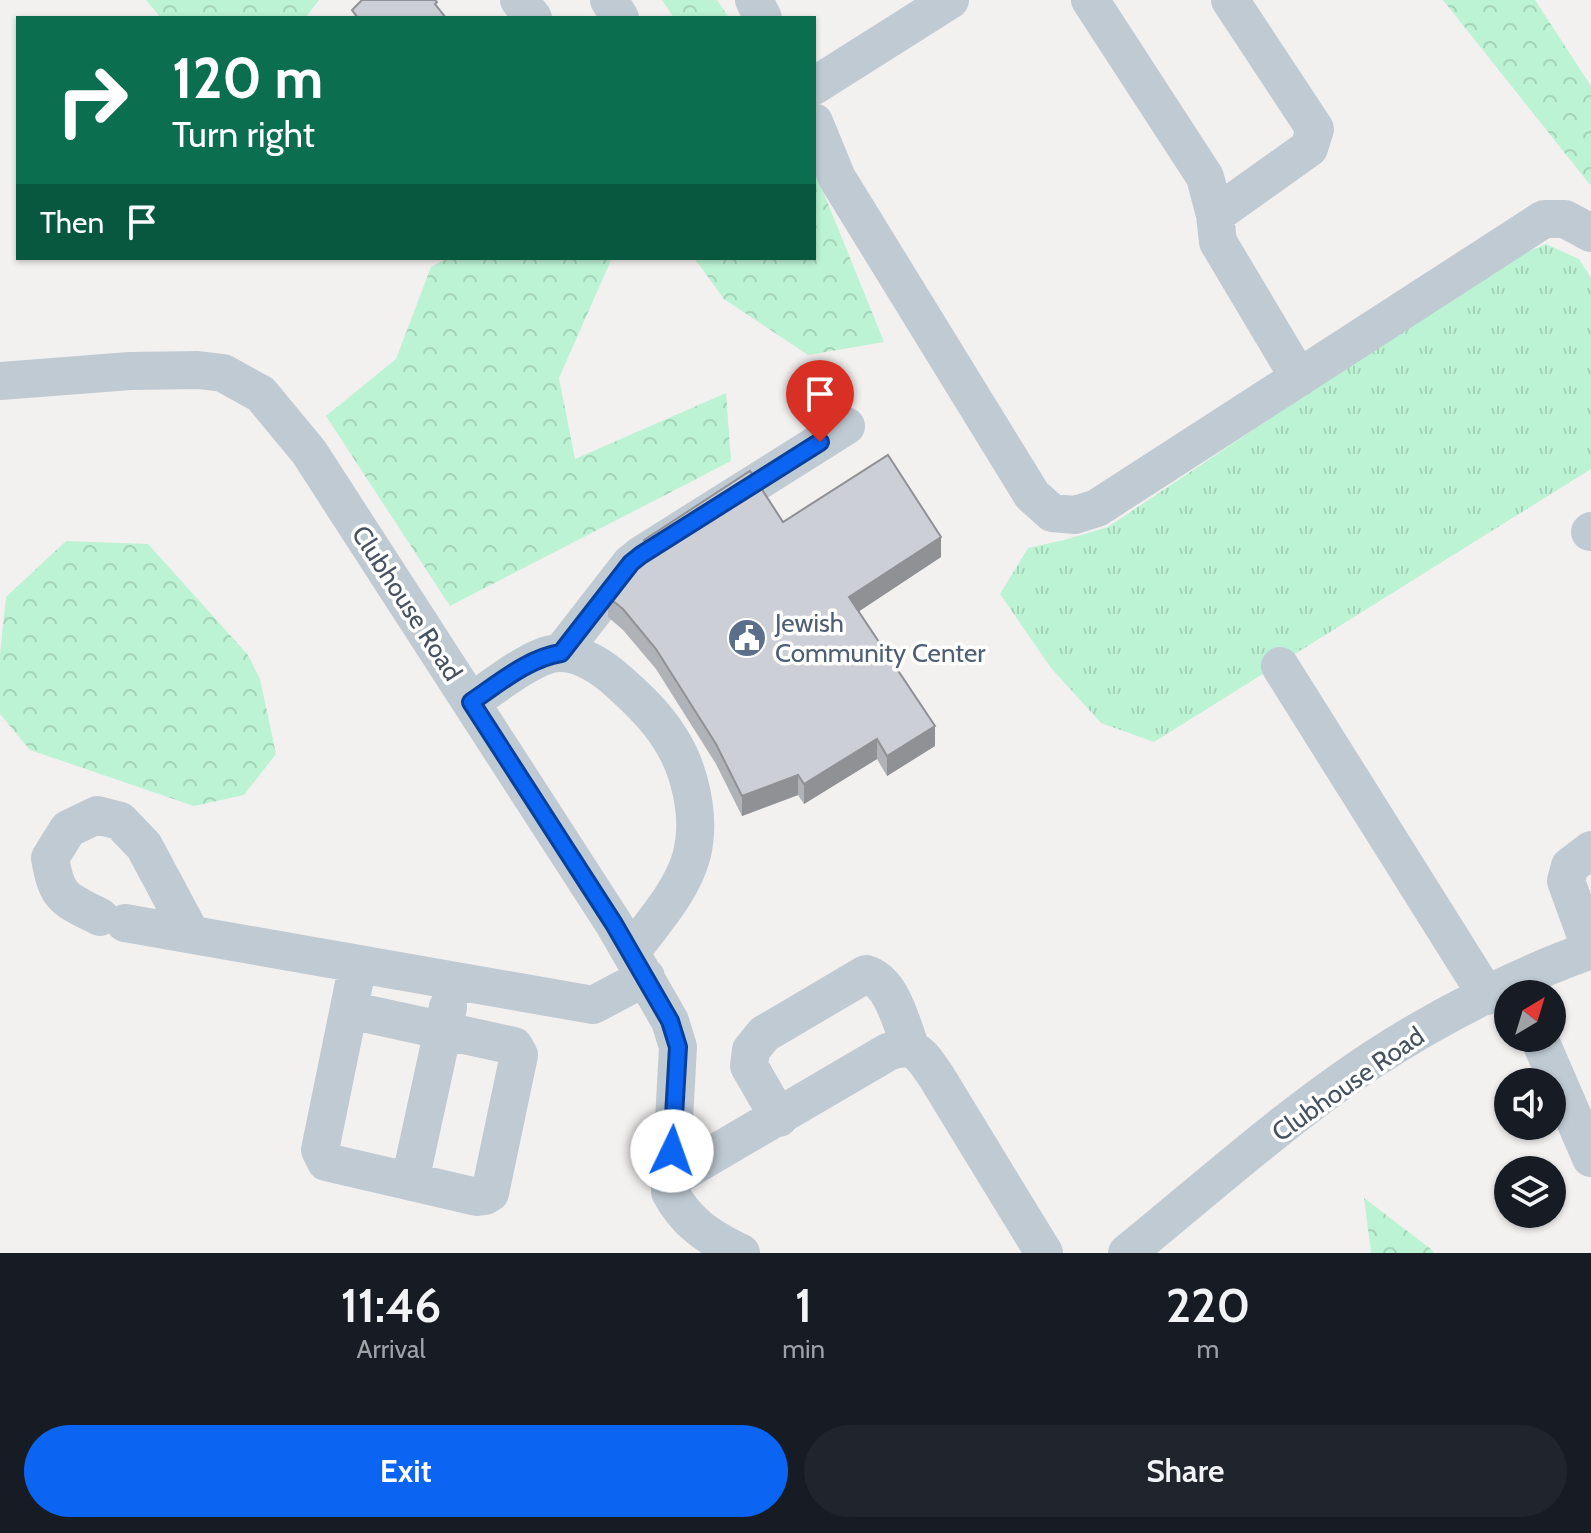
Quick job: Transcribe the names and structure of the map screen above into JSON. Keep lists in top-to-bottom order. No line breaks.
{"streets":{"street":["Clubhouse Road"]},"places":{"public building":["Jewish Community Center"]},"north":"top right","page":{"turn":["120 m","Turn right"],"then":"Then","eta":["11:46","Arrival","1","min","220","m"],"buttons":["Exit","Share"]}}
